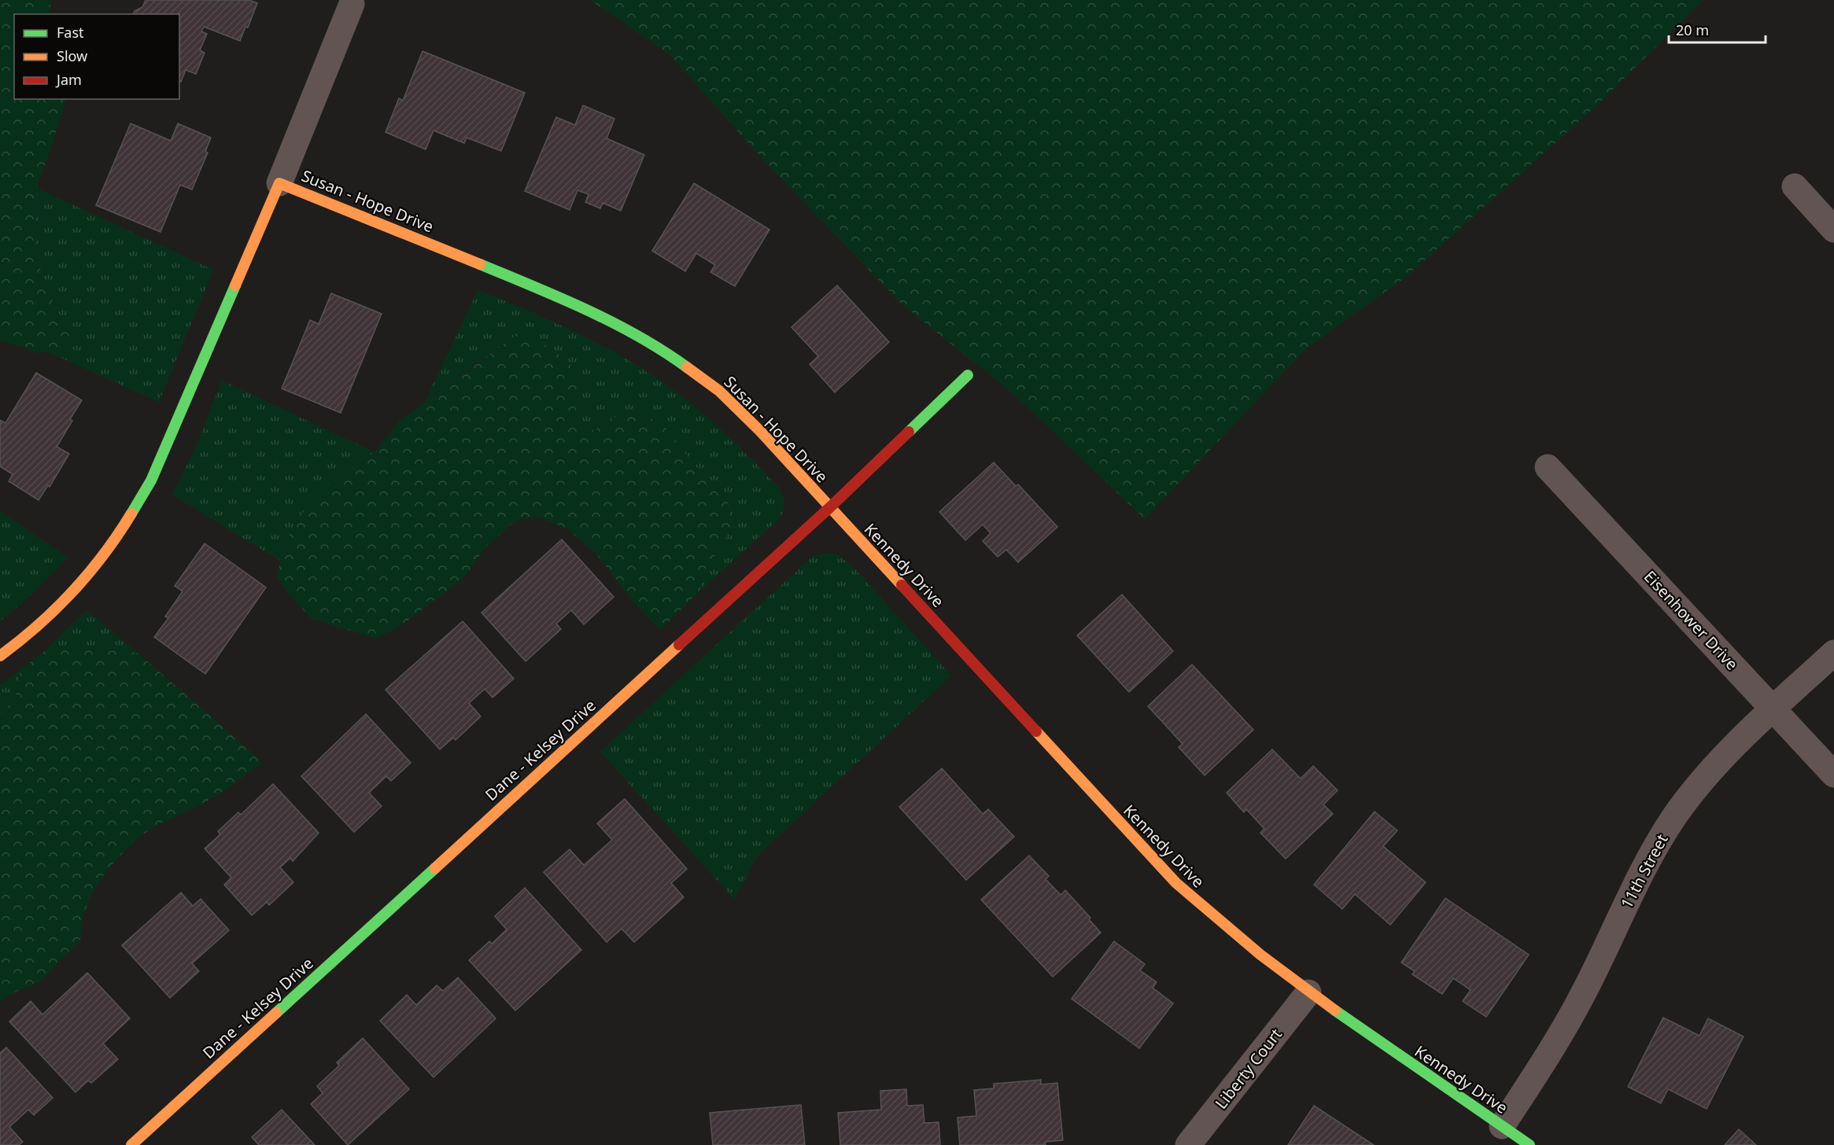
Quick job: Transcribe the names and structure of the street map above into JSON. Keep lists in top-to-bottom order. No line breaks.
{"streets":{"street":["Susan - Hope Drive","Kennedy Drive","Eisenhower Drive","Dane - Kelsey Drive","11th Street","Liberty Court"]},"crossings":[["Susan - Hope Drive","Kennedy Drive"],["Susan - Hope Drive","Dane - Kelsey Drive"],["Kennedy Drive","Dane - Kelsey Drive"],["Kennedy Drive","11th Street"],["Kennedy Drive","Liberty Court"],["Eisenhower Drive","11th Street"]],"legend":["Fast","Slow","Jam"],"scale_bar":"20 m"}
